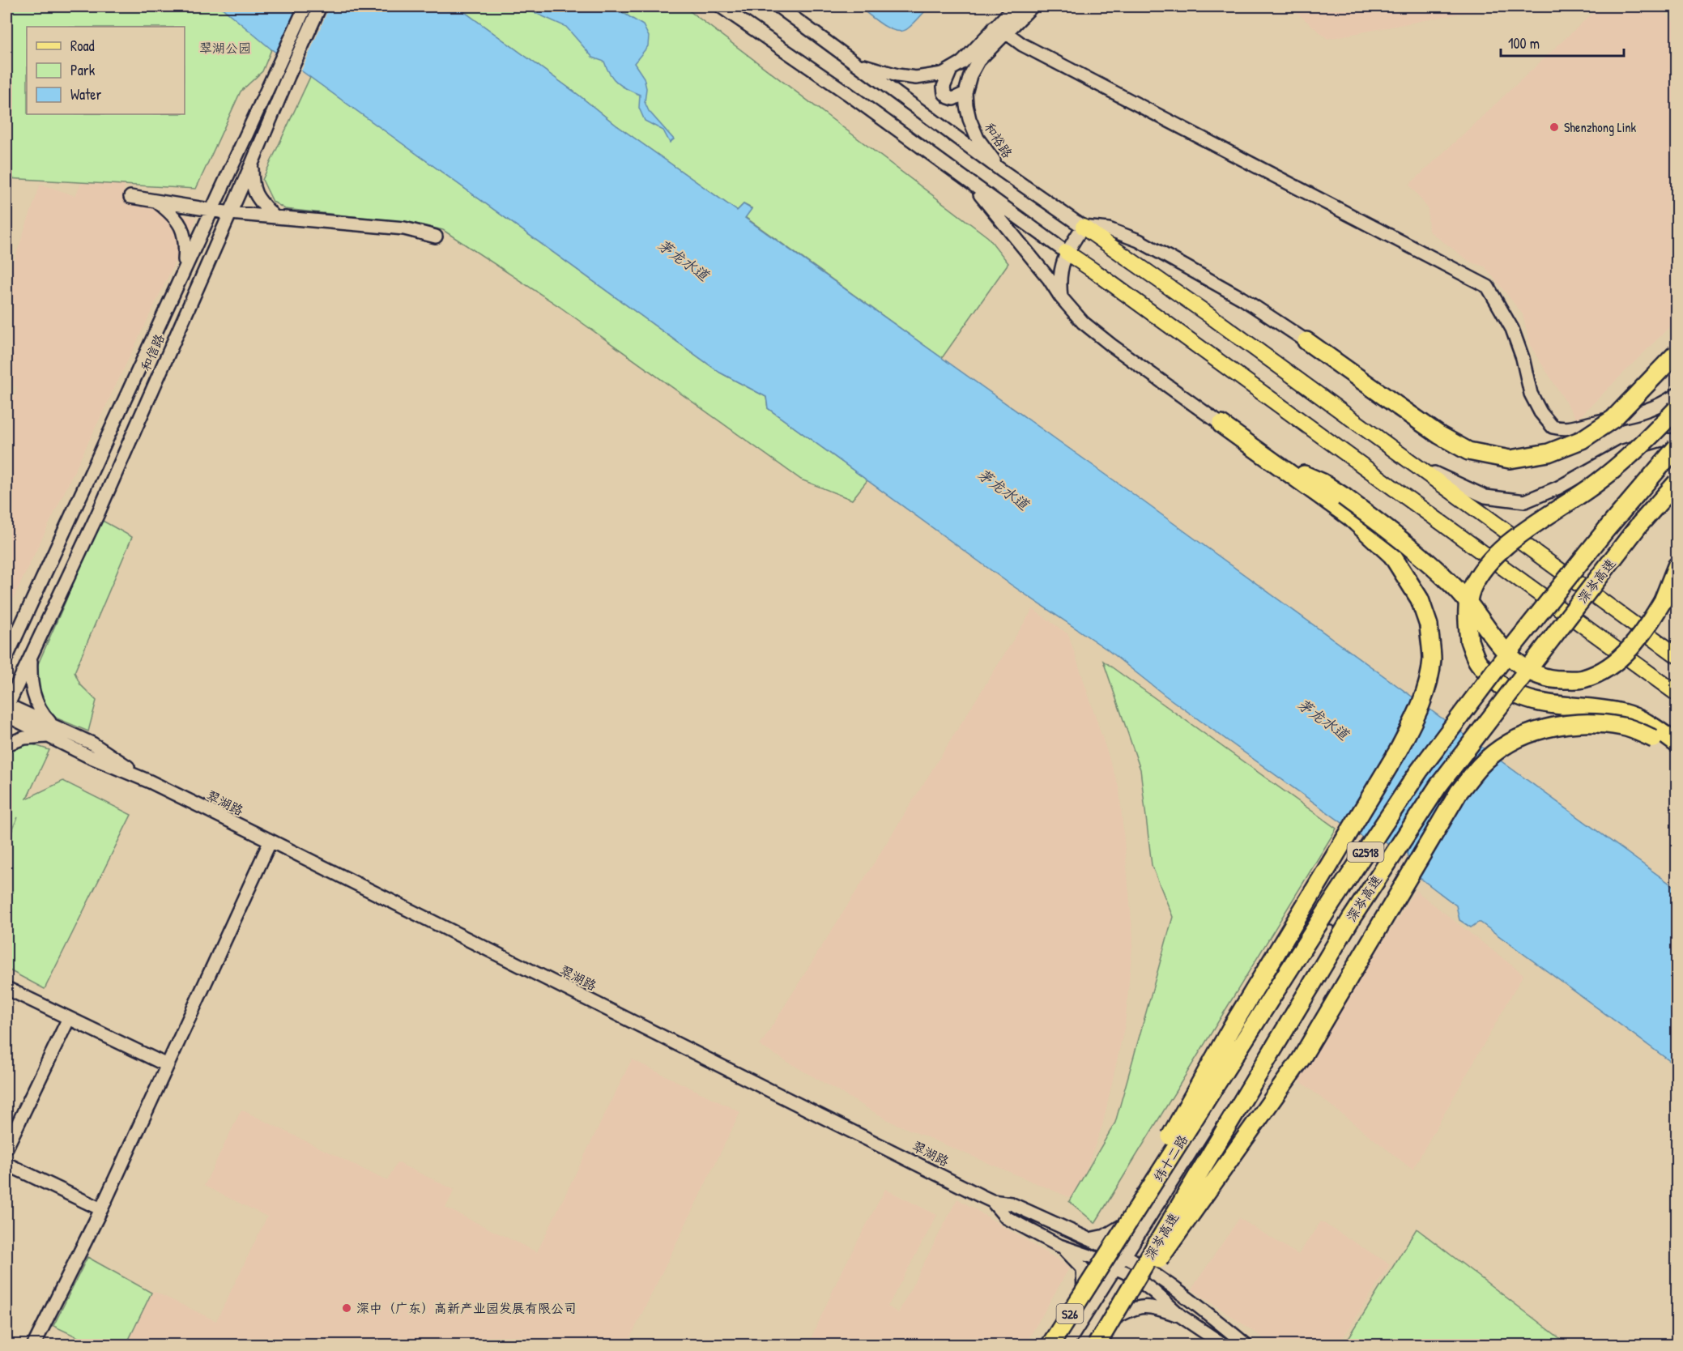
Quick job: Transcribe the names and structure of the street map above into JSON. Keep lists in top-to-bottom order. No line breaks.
{"streets":{"highway":["深岑高速","G2518","S26"],"street":["和裕路","和信路","翠湖路","纬十二路"]},"crossings":[["和信路","翠湖路"],["深岑高速","S26"],["翠湖路","纬十二路"]],"water":["茅龙水道"],"parks":["翠湖公园"],"places":["Shenzhong Link","深中（广东）高新产业园发展有限公司"],"legend":["Road","Park","Water"],"scale_bar":"100 m"}
